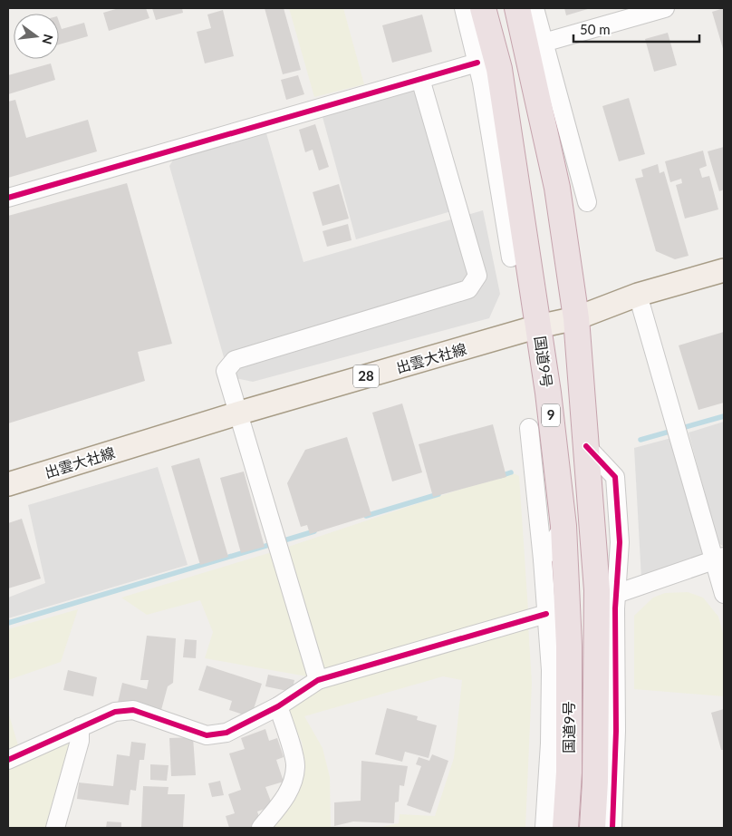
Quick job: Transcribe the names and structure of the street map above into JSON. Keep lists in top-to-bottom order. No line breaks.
{"streets":{"highway":["国道9号","9"],"main road":["出雲大社線","28"]},"crossings":[["出雲大社線","国道9号"]],"scale_bar":"50 m","north":"right"}
